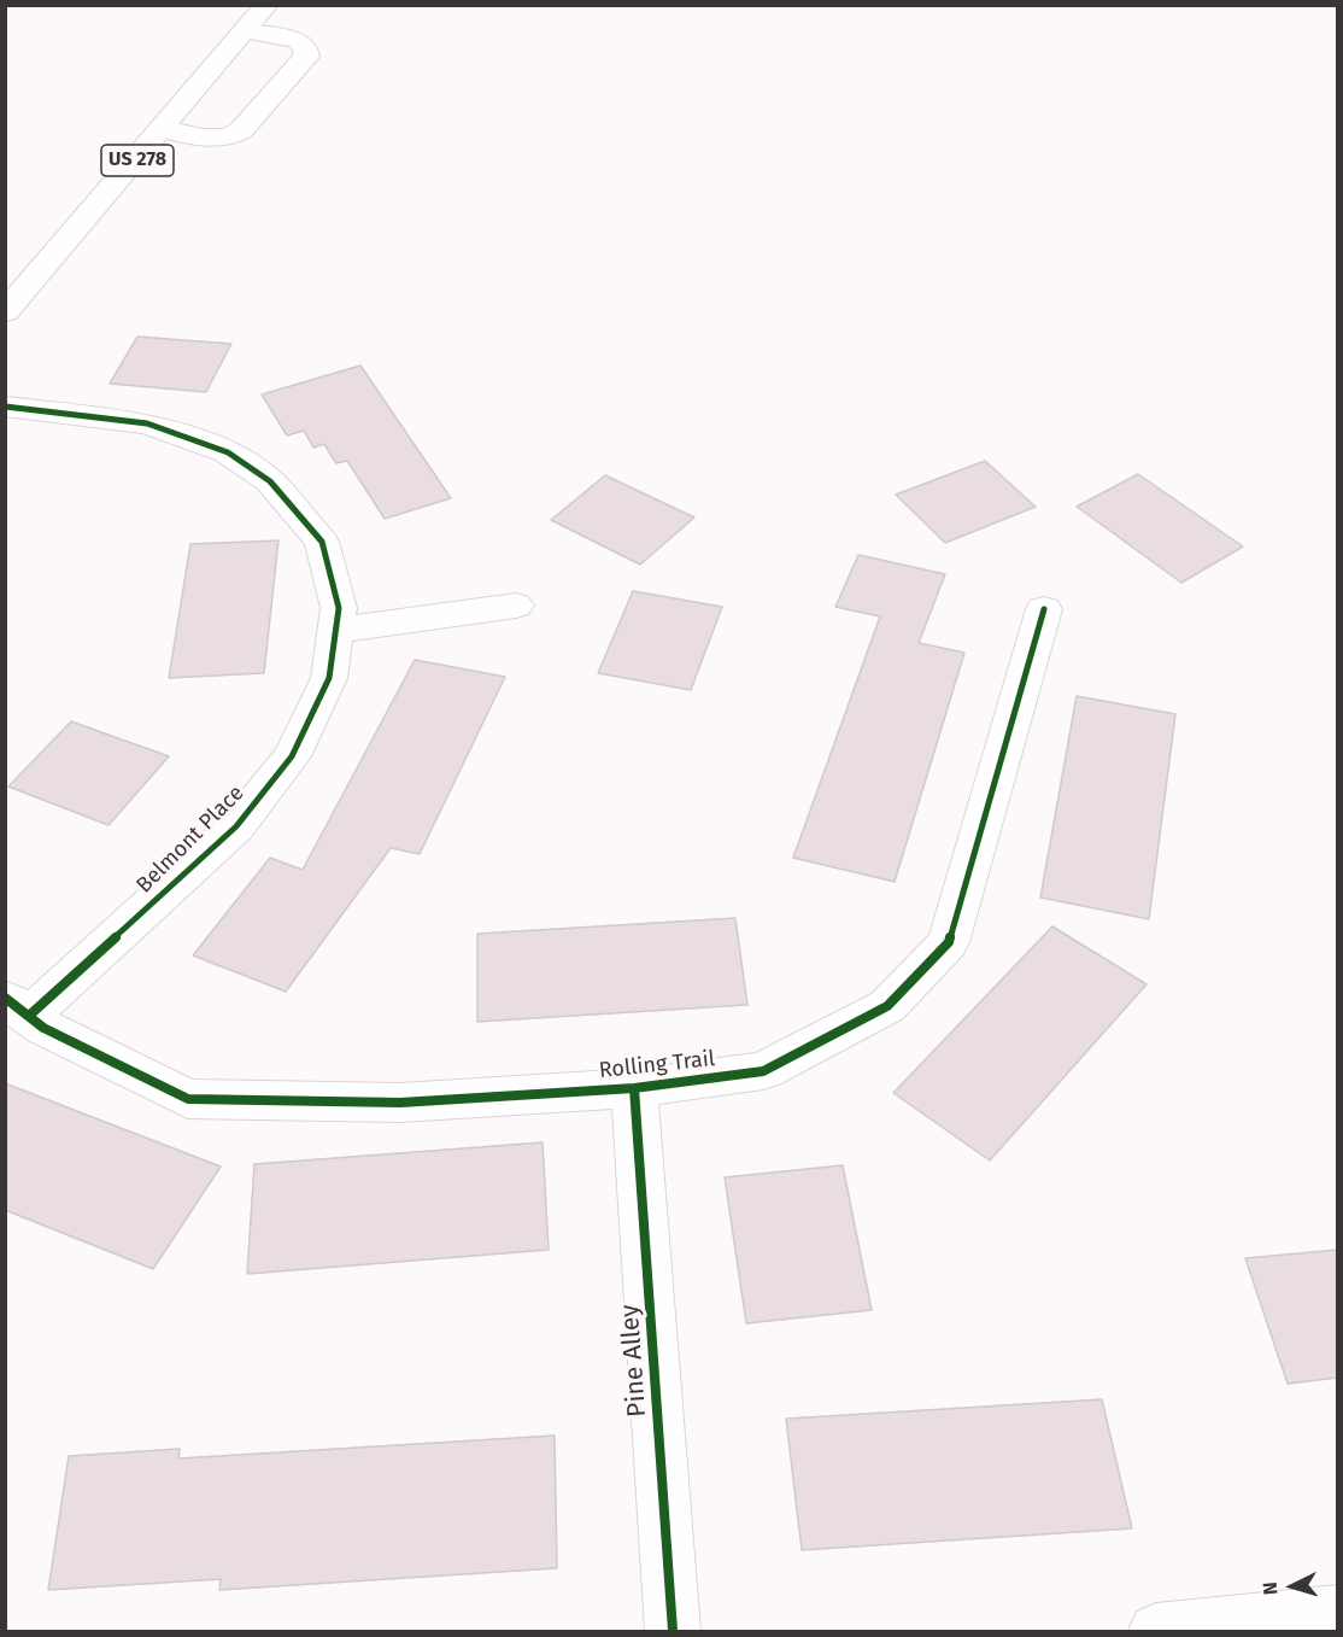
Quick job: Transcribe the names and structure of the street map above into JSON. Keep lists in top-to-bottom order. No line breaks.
{"streets":{"street":["US 278","Belmont Place","Rolling Trail","Pine Alley"]},"crossings":[["Belmont Place","Rolling Trail"],["Rolling Trail","Pine Alley"]],"north":"left"}
